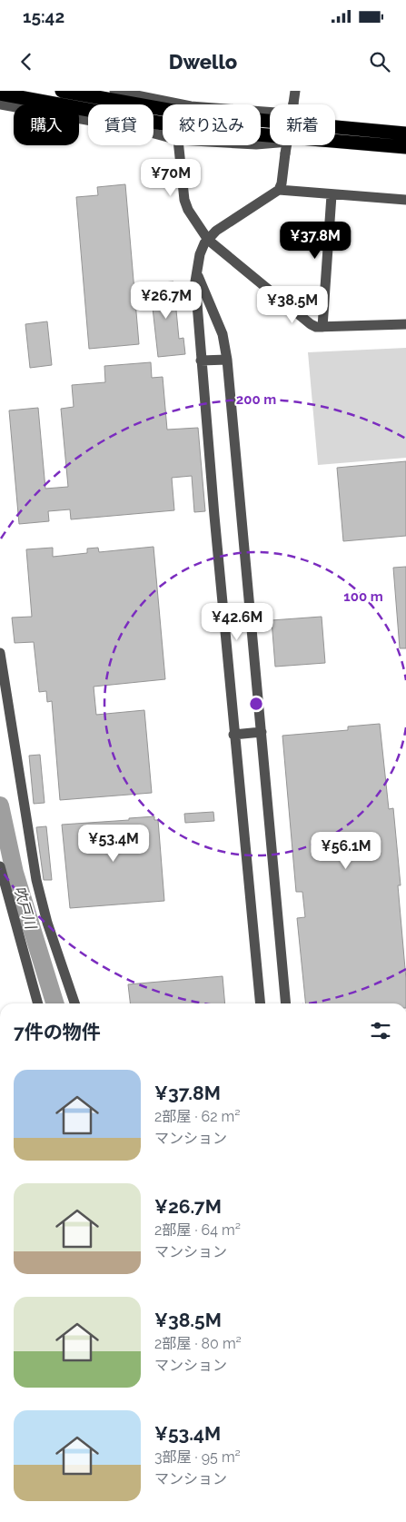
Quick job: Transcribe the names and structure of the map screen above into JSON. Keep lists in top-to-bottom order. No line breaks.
{"water":["吹戸川"],"page":{"status":"15:42","header":"Dwello","chip":["購入","賃貸","絞り込み","新着"],"price":["¥70M","¥37.8M","¥26.7M","¥38.5M","¥42.6M","¥53.4M","¥56.1M"],"heading":"7件の物件","list":[{"name":"¥37.8M","note":"2部屋 · 62 m² · マンション"},{"name":"¥26.7M","note":"2部屋 · 64 m² · マンション"},{"name":"¥38.5M","note":"2部屋 · 80 m² · マンション"},{"name":"¥53.4M","note":"3部屋 · 95 m² · マンション"}]},"rings":["200 m","100 m"]}
